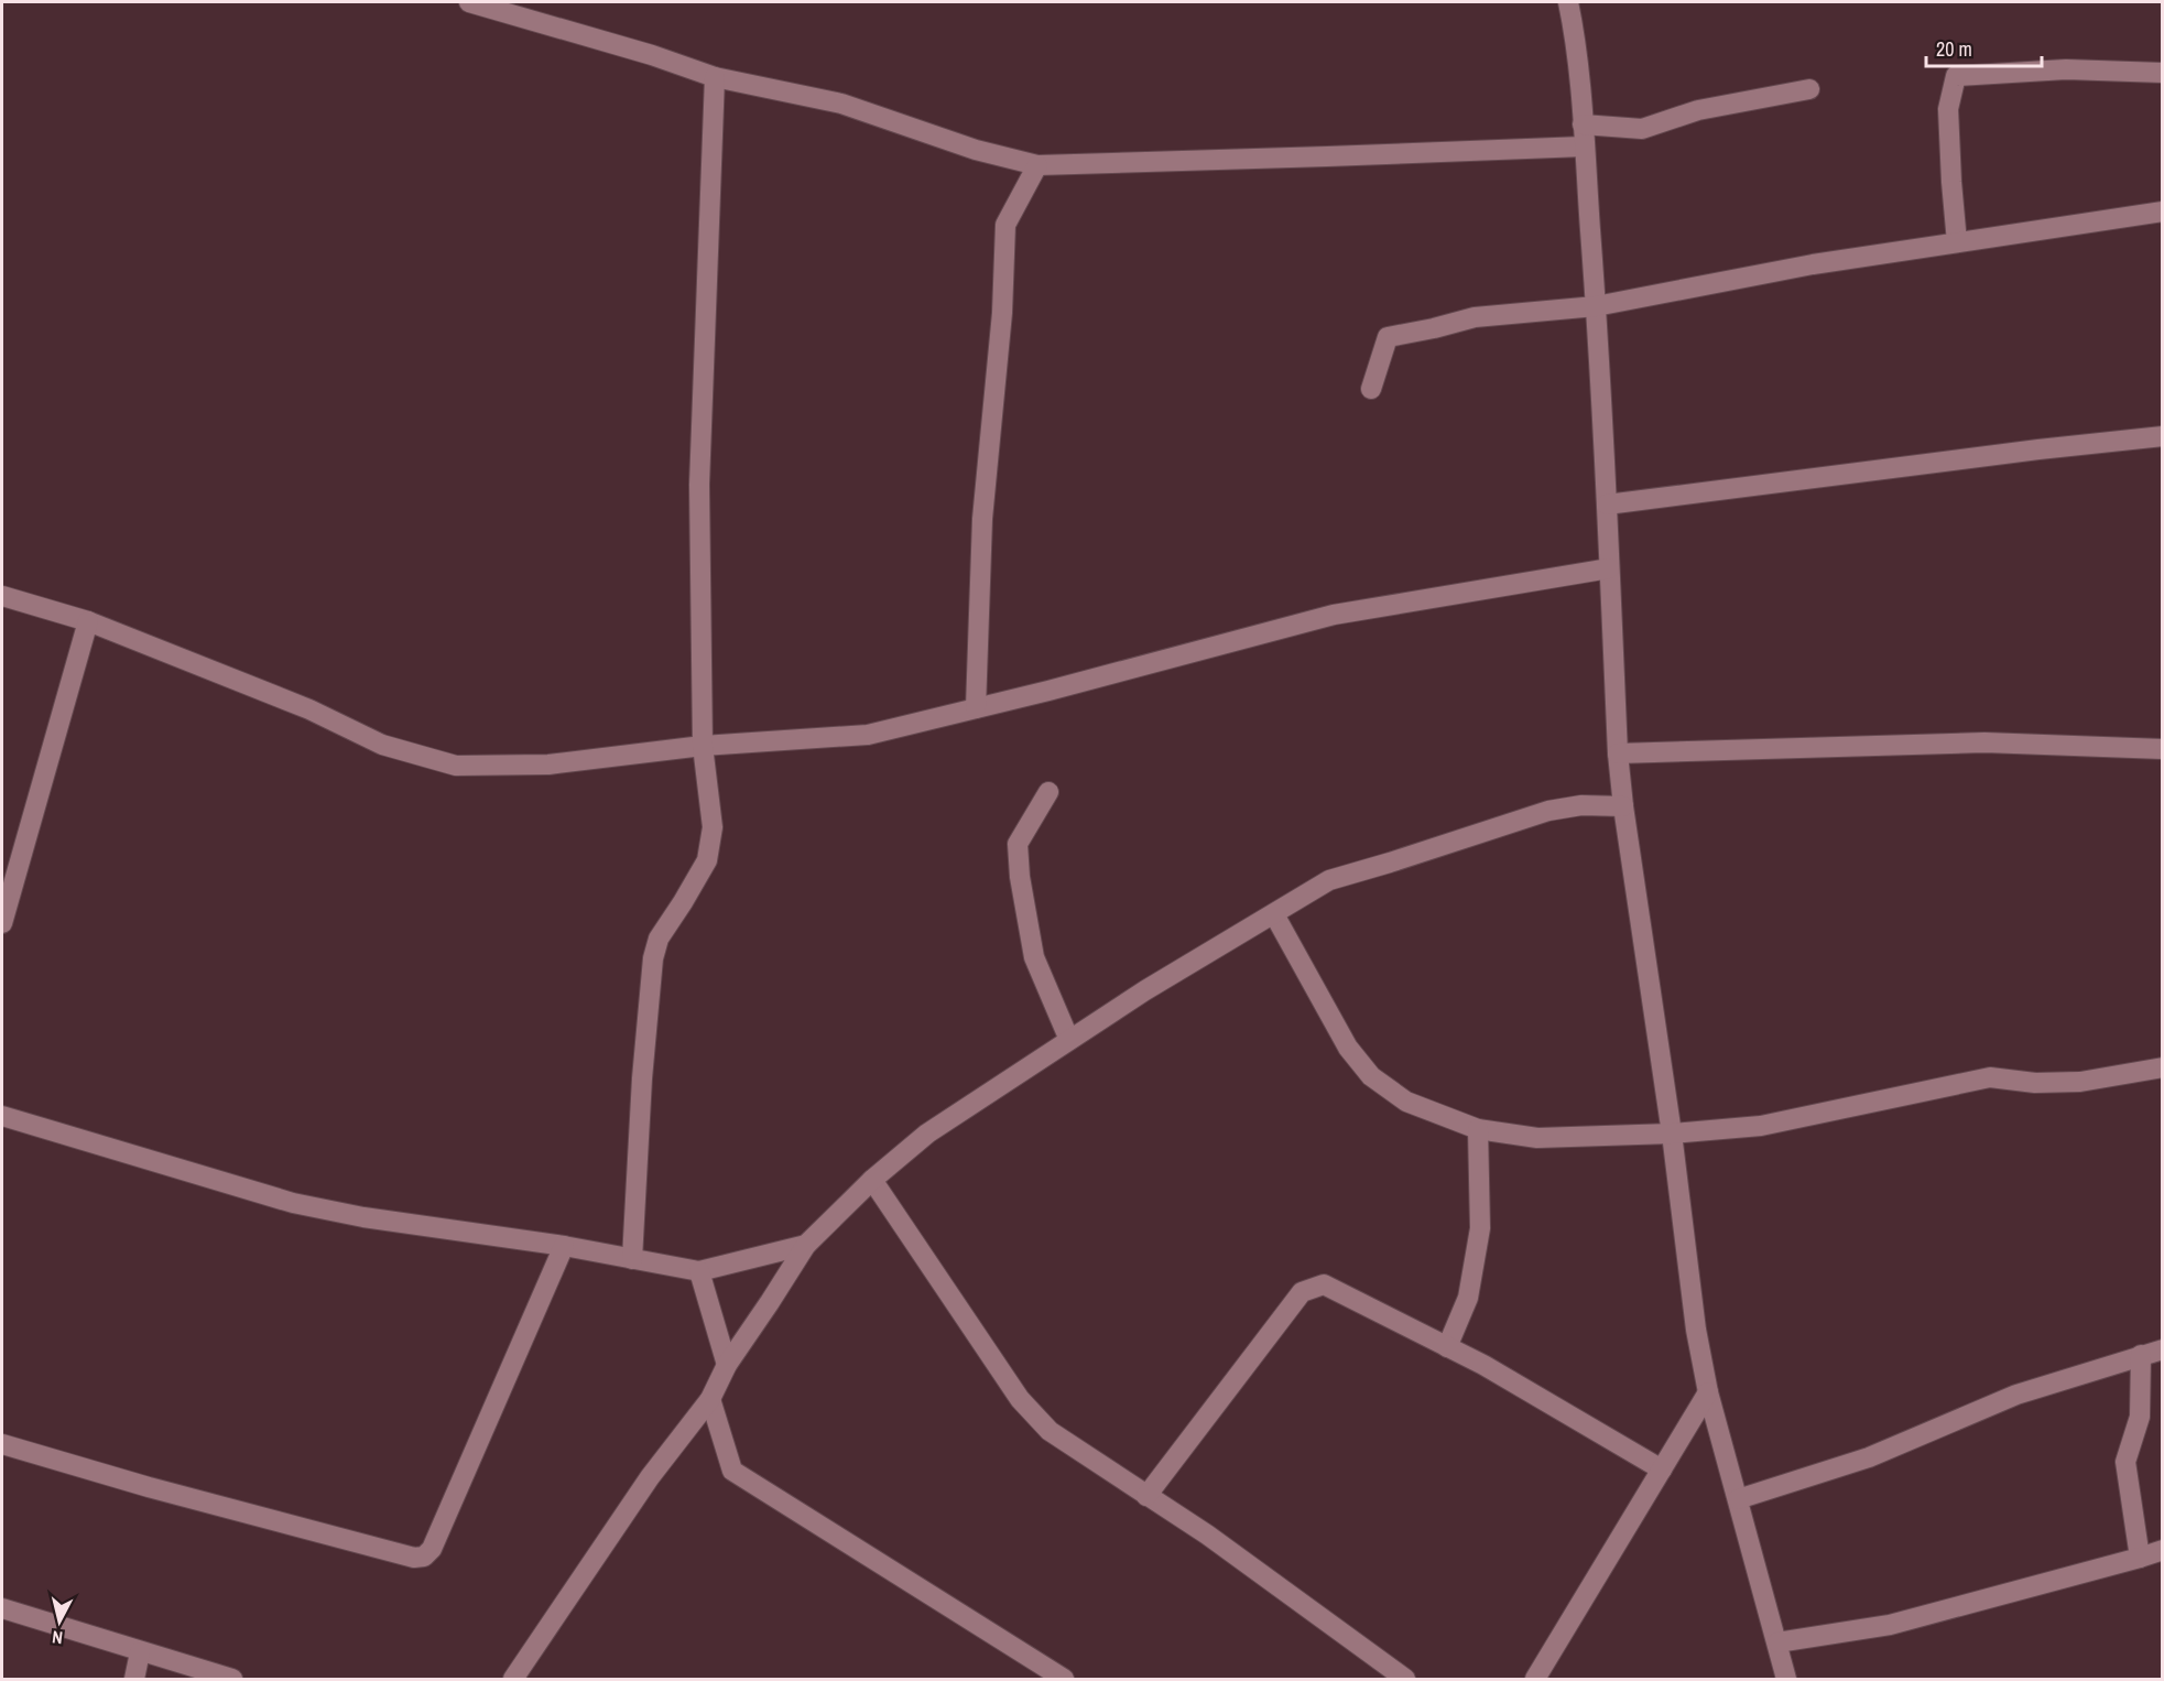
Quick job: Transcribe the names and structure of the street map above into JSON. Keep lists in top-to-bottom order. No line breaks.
{"scale_bar":"20 m","north":"bottom"}
